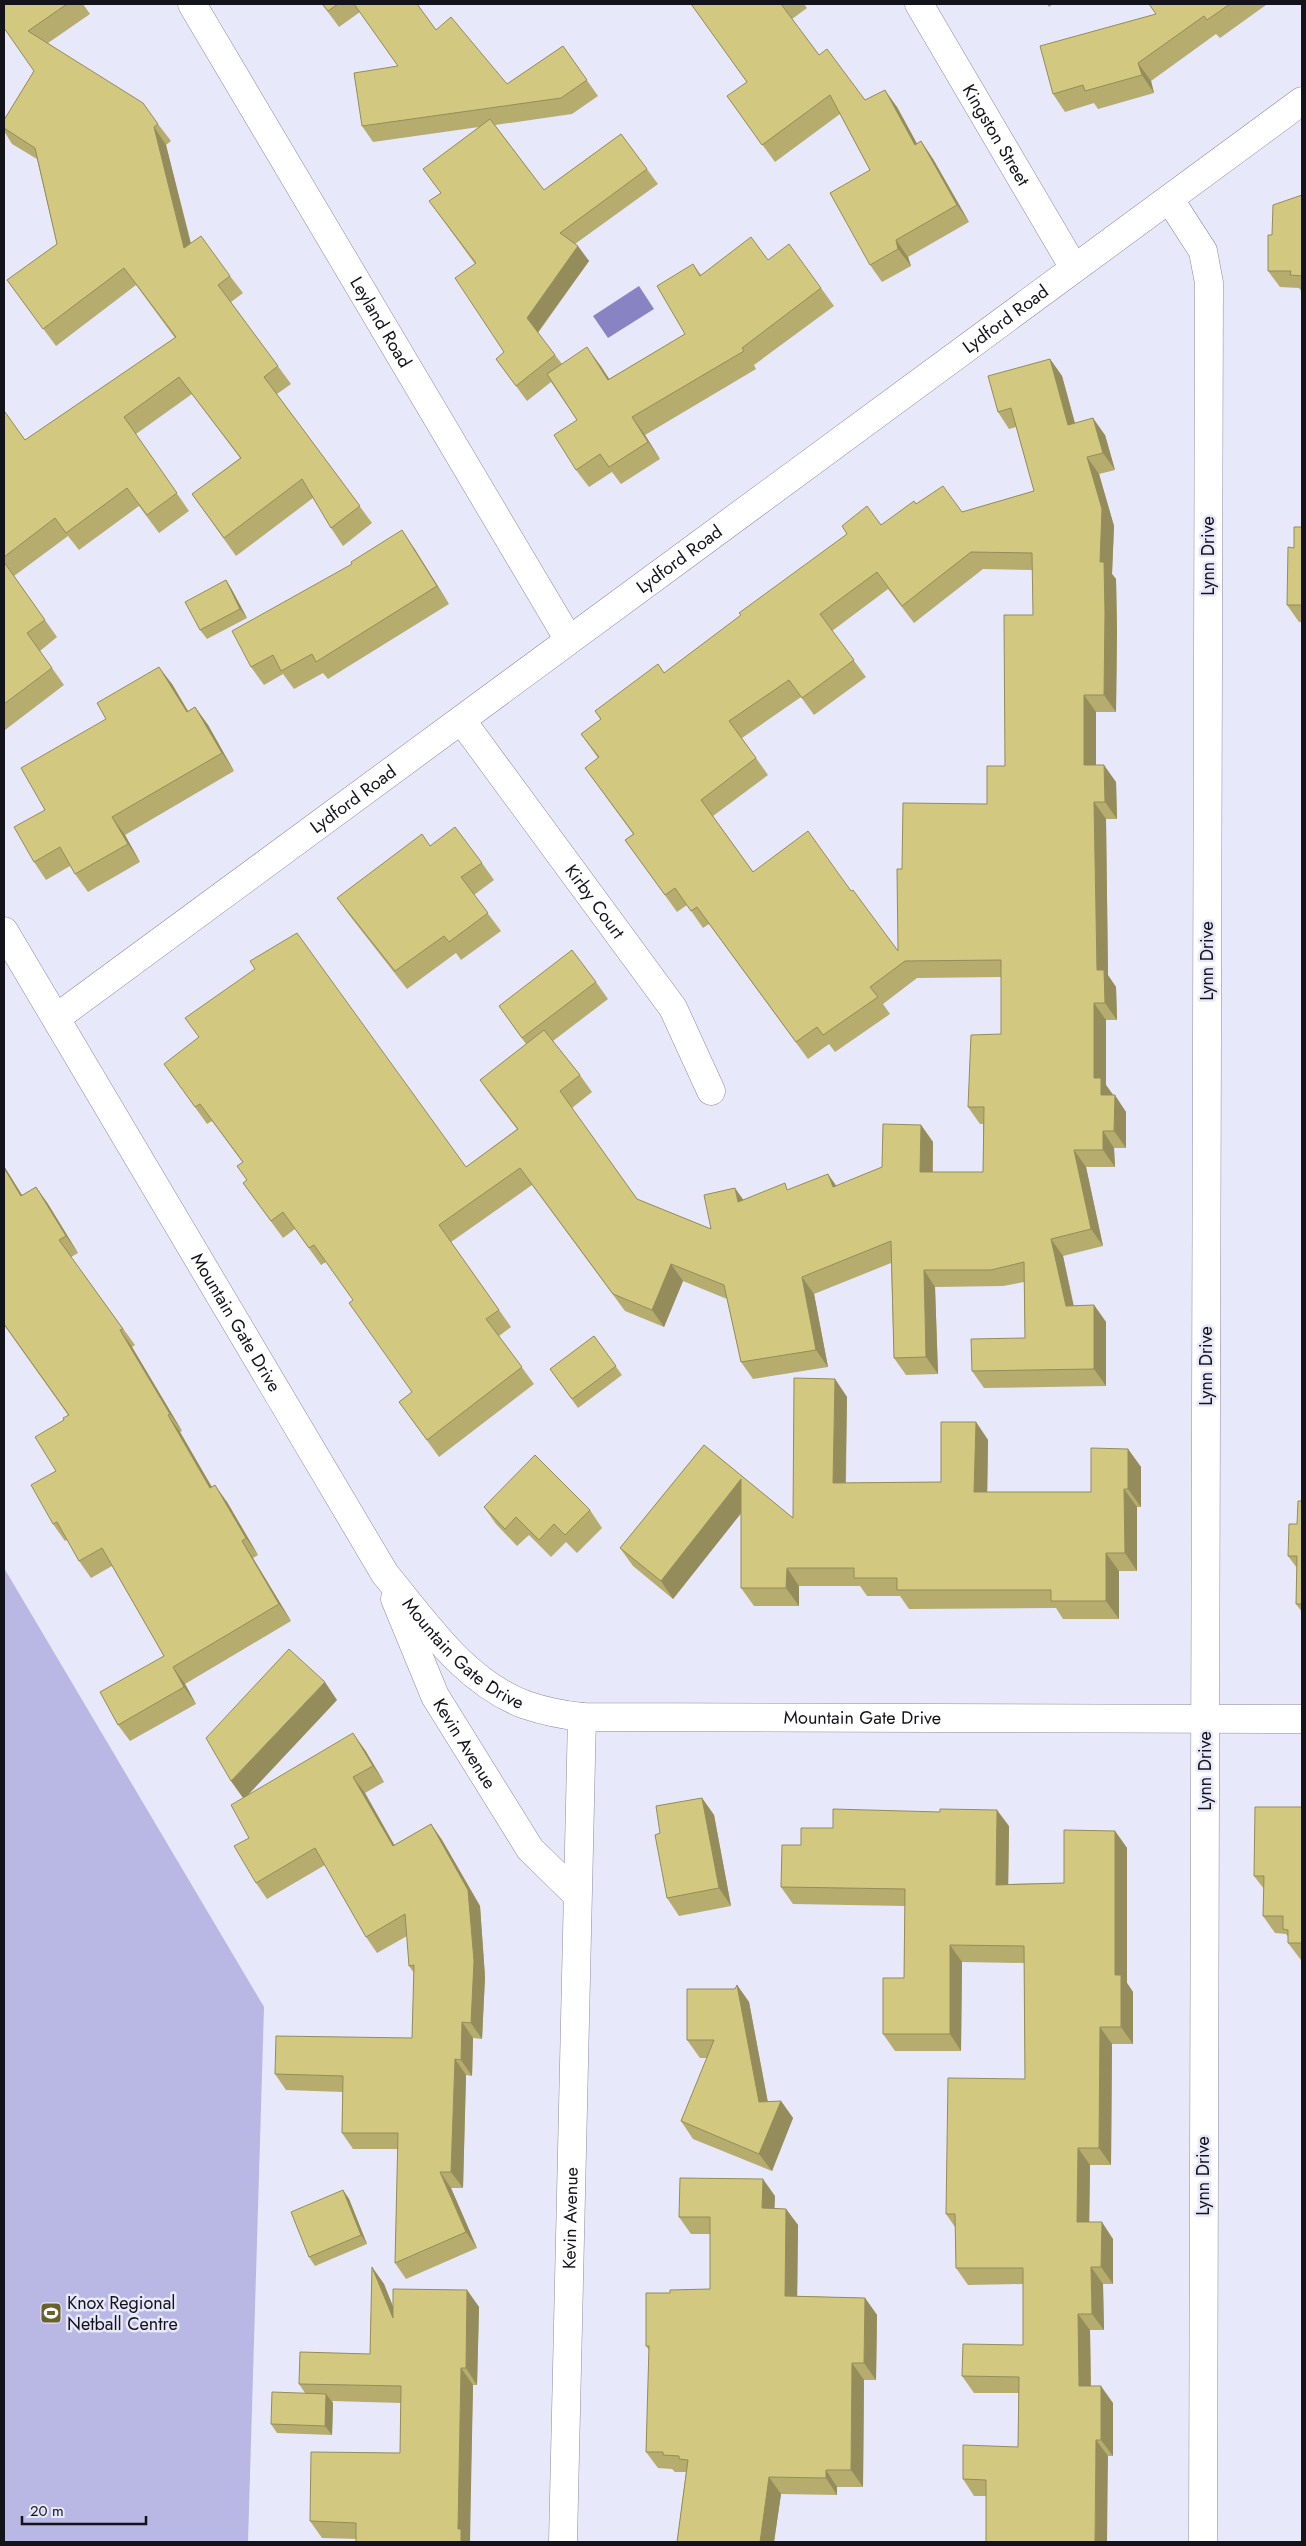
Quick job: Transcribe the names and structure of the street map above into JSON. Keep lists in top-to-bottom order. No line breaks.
{"streets":{"street":["Kingston Street","Lydford Road","Leyland Road","Lynn Drive","Kirby Court","Mountain Gate Drive","Kevin Avenue"]},"crossings":[["Kingston Street","Lydford Road"],["Lydford Road","Leyland Road"],["Lydford Road","Lynn Drive"],["Lydford Road","Kirby Court"],["Lydford Road","Mountain Gate Drive"],["Lynn Drive","Mountain Gate Drive"],["Mountain Gate Drive","Kevin Avenue"]],"places":{"sports":["Knox Regional Netball Centre"]},"scale_bar":"20 m"}
